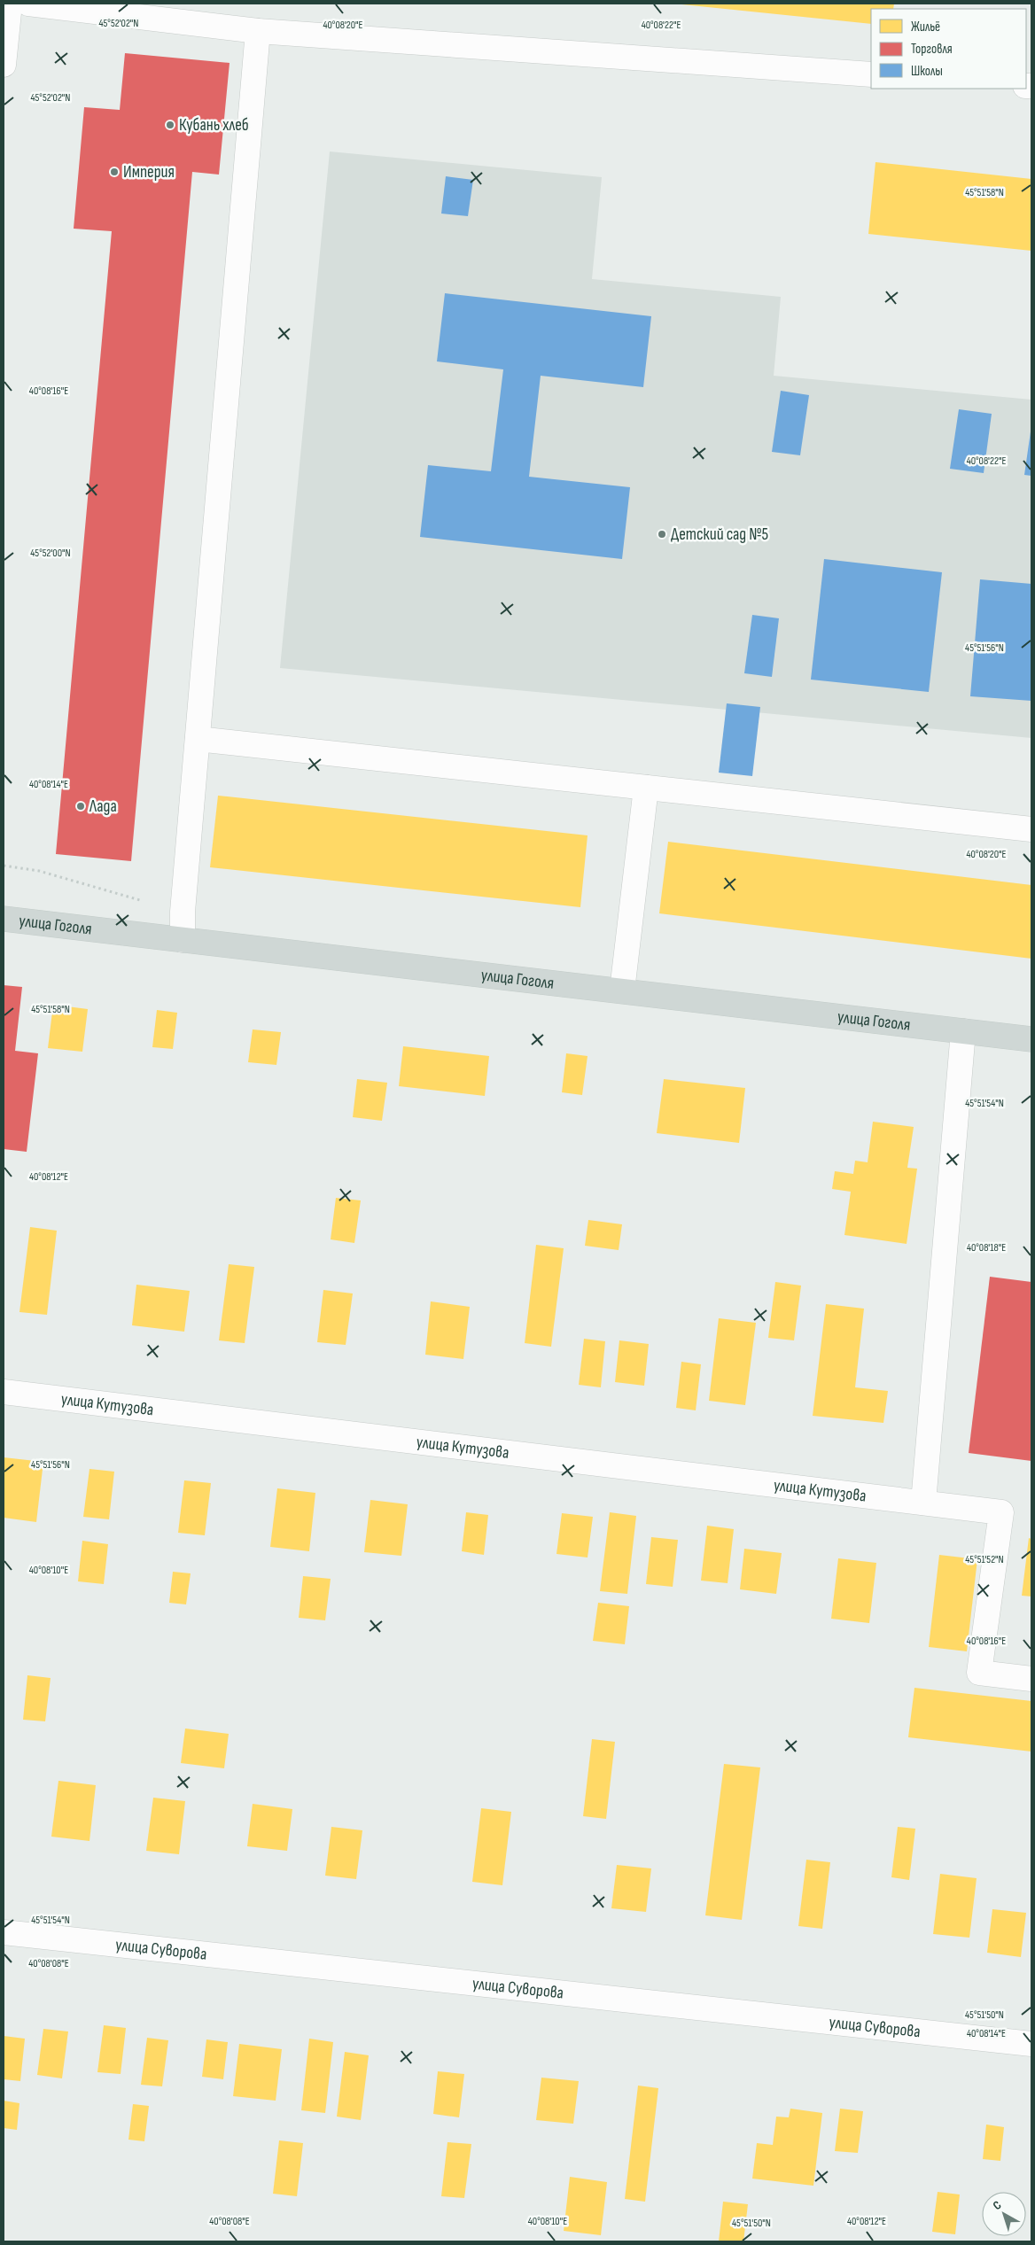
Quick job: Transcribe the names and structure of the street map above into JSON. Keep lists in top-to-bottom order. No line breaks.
{"streets":{"main road":["улица Гоголя"],"street":["улица Кутузова","улица Суворова"]},"places":["Кубань хлеб","Империя","Детский сад №5","Лада"],"legend":["Жильё","Торговля","Школы"],"north":"top left","coordinates":["45°52'02\"N","40°08'20\"E","40°08'22\"E","45°51'58\"N","40°08'16\"E","45°52'00\"N","45°51'56\"N","40°08'14\"E","45°51'54\"N","40°08'12\"E","40°08'18\"E","45°51'52\"N","40°08'10\"E","40°08'08\"E","45°51'50\"N"]}
